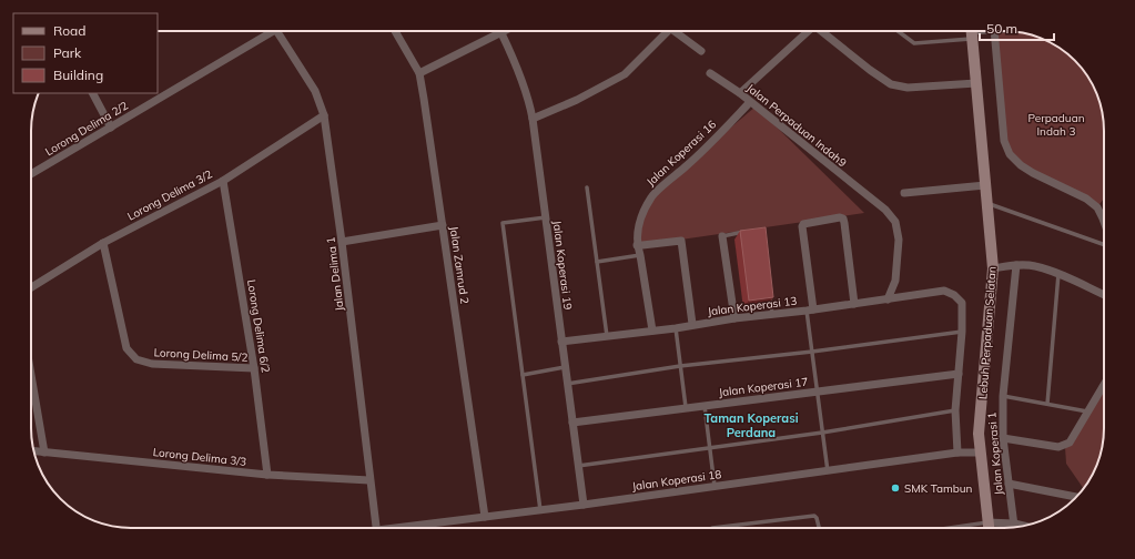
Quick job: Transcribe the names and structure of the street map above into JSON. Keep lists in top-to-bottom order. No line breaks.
{"streets":{"street":["Jalan Perpaduan Indah9","Lorong Delima 2/2","Jalan Koperasi 16","Lorong Delima 3/2","Jalan Zamrud 2","Jalan Koperasi 19","Jalan Delima 1","Jalan Koperasi 13","Lorong Delima 6/2","Lebuh Perpaduan Selatan","Lorong Delima 5/2","Jalan Koperasi 17","Jalan Koperasi 1","Lorong Delima 3/3","Jalan Koperasi 18"]},"crossings":[["Jalan Perpaduan Indah9","Jalan Koperasi 16"],["Jalan Perpaduan Indah9","Jalan Koperasi 13"],["Jalan Koperasi 16","Jalan Koperasi 13"],["Lorong Delima 3/2","Jalan Delima 1"],["Lorong Delima 3/2","Lorong Delima 6/2"],["Lorong Delima 3/2","Lorong Delima 5/2"],["Jalan Zamrud 2","Jalan Koperasi 18"],["Jalan Koperasi 19","Jalan Koperasi 13"],["Jalan Koperasi 19","Jalan Koperasi 17"],["Jalan Koperasi 19","Jalan Koperasi 18"],["Jalan Delima 1","Lorong Delima 3/3"],["Lorong Delima 6/2","Lorong Delima 5/2"],["Lorong Delima 6/2","Lorong Delima 3/3"],["Lebuh Perpaduan Selatan","Jalan Koperasi 18"]],"districts":["Taman Koperasi Perdana"],"parks":["Perpaduan Indah 3"],"places":["SMK Tambun"],"legend":["Road","Park","Building"],"scale_bar":"50 m"}
